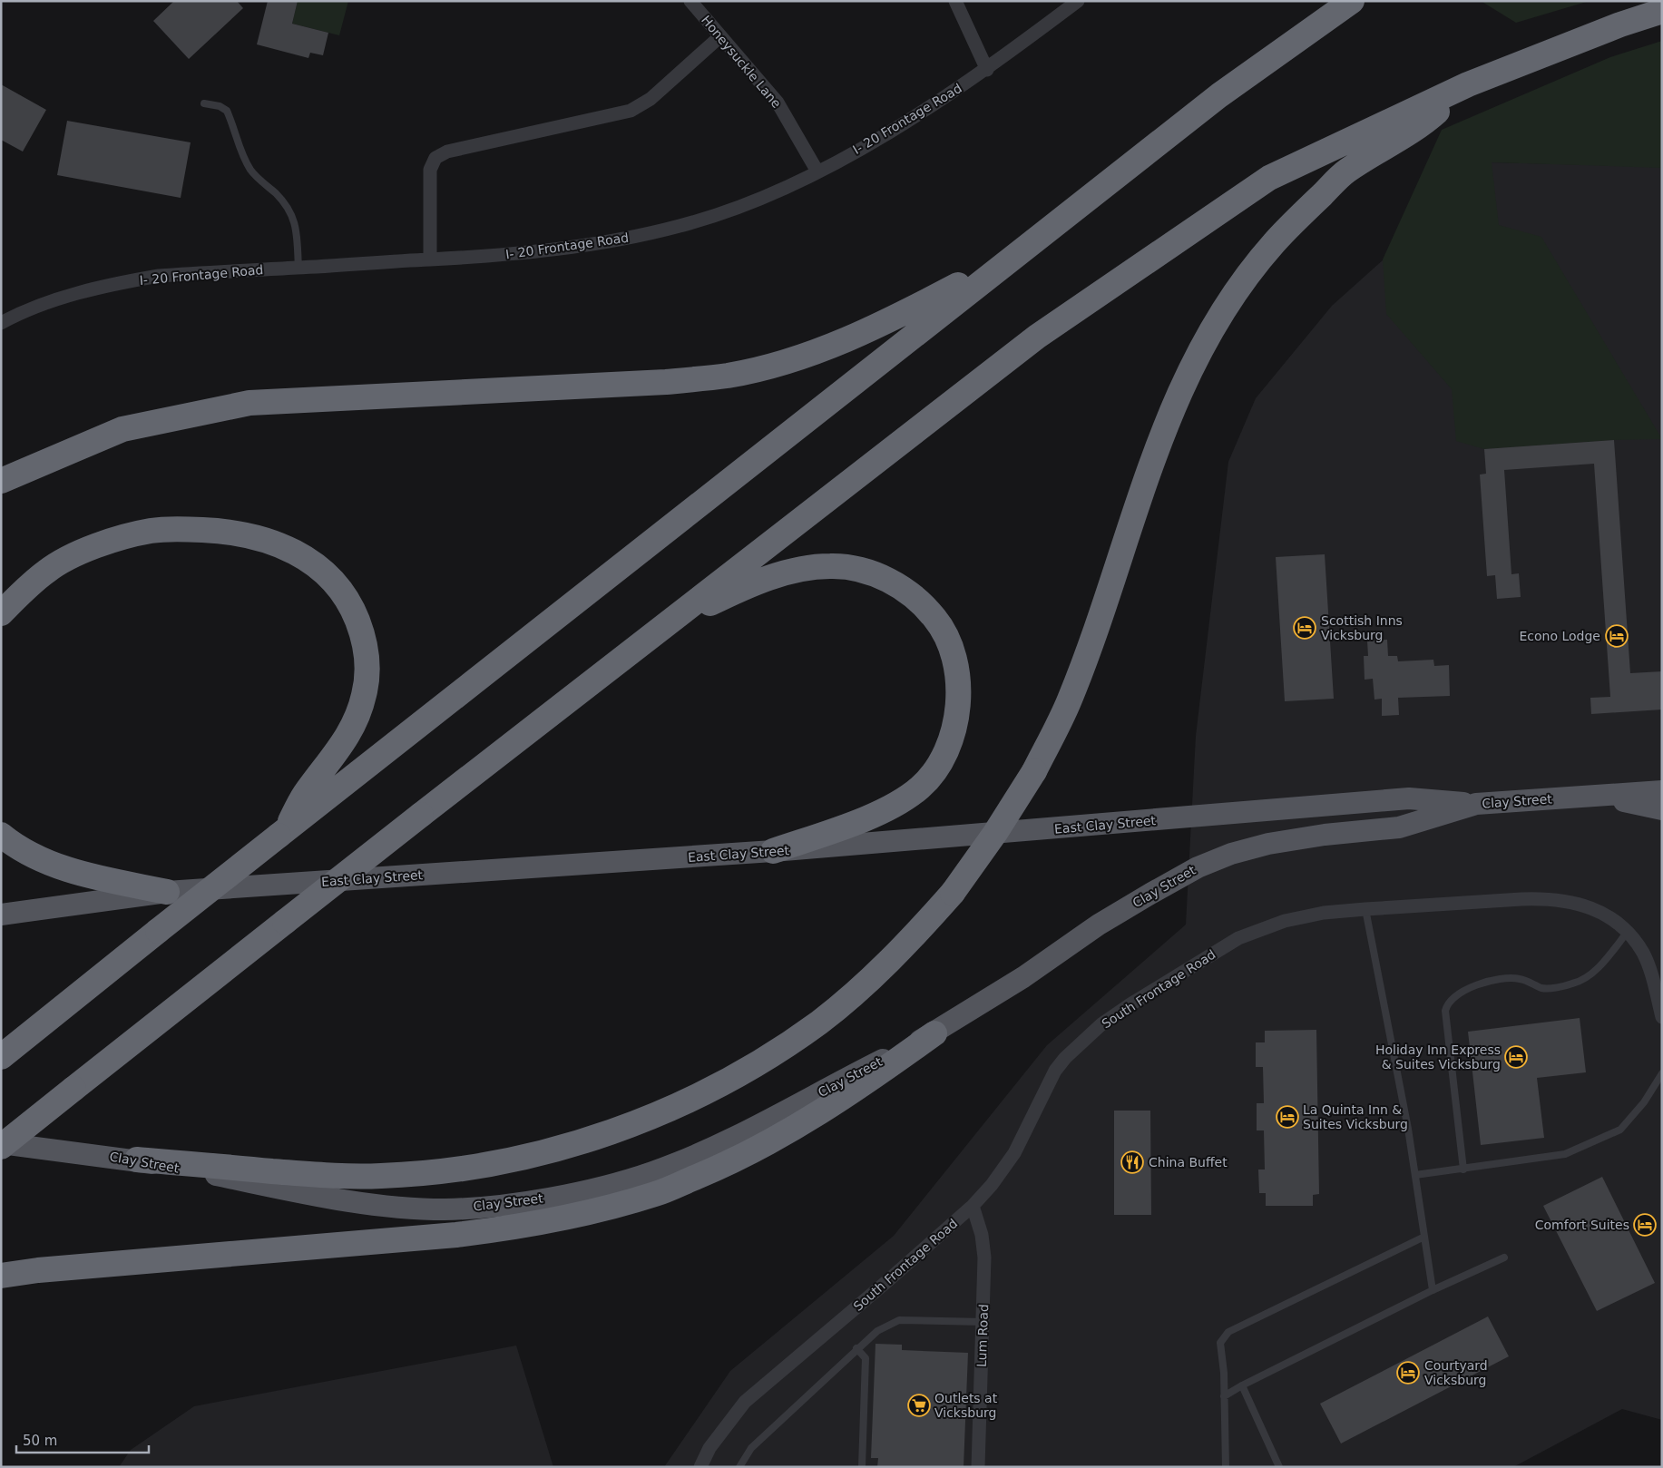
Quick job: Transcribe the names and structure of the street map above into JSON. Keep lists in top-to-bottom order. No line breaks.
{"streets":{"main road":["Clay Street","East Clay Street"],"street":["Honeysuckle Lane","I- 20 Frontage Road","South Frontage Road","Lum Road"]},"crossings":[["Honeysuckle Lane","I- 20 Frontage Road"],["Clay Street","East Clay Street"],["South Frontage Road","Lum Road"]],"places":{"hotel":["Scottish Inns Vicksburg","Econo Lodge","Holiday Inn Express & Suites Vicksburg","La Quinta Inn & Suites Vicksburg","Comfort Suites","Courtyard Vicksburg"],"restaurant":["China Buffet"],"supermarket":["Outlets at Vicksburg"]},"scale_bar":"50 m"}
